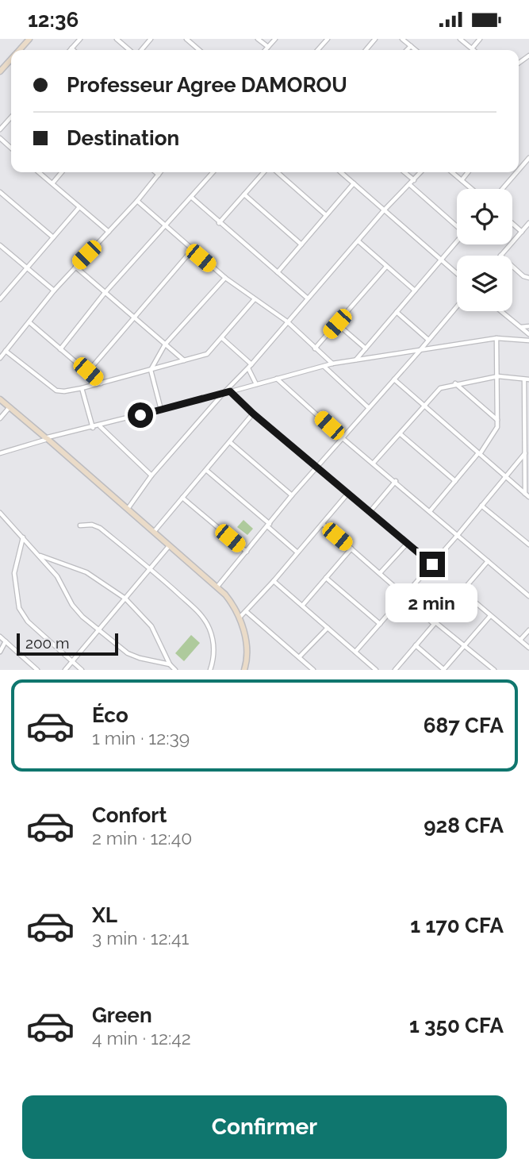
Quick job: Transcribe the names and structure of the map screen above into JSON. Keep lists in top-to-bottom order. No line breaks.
{"scale_bar":"200 m","page":{"status":"12:36","banner":["Professeur Agree DAMOROU","Destination"],"bubble":"2 min","scale":"200 m","list":[{"name":"Éco","note":"1 min · 12:39","value":"687 CFA"},{"name":"Confort","note":"2 min · 12:40","value":"928 CFA"},{"name":"XL","note":"3 min · 12:41","value":"1 170 CFA"},{"name":"Green","note":"4 min · 12:42","value":"1 350 CFA"}],"buttons":"Confirmer"}}
